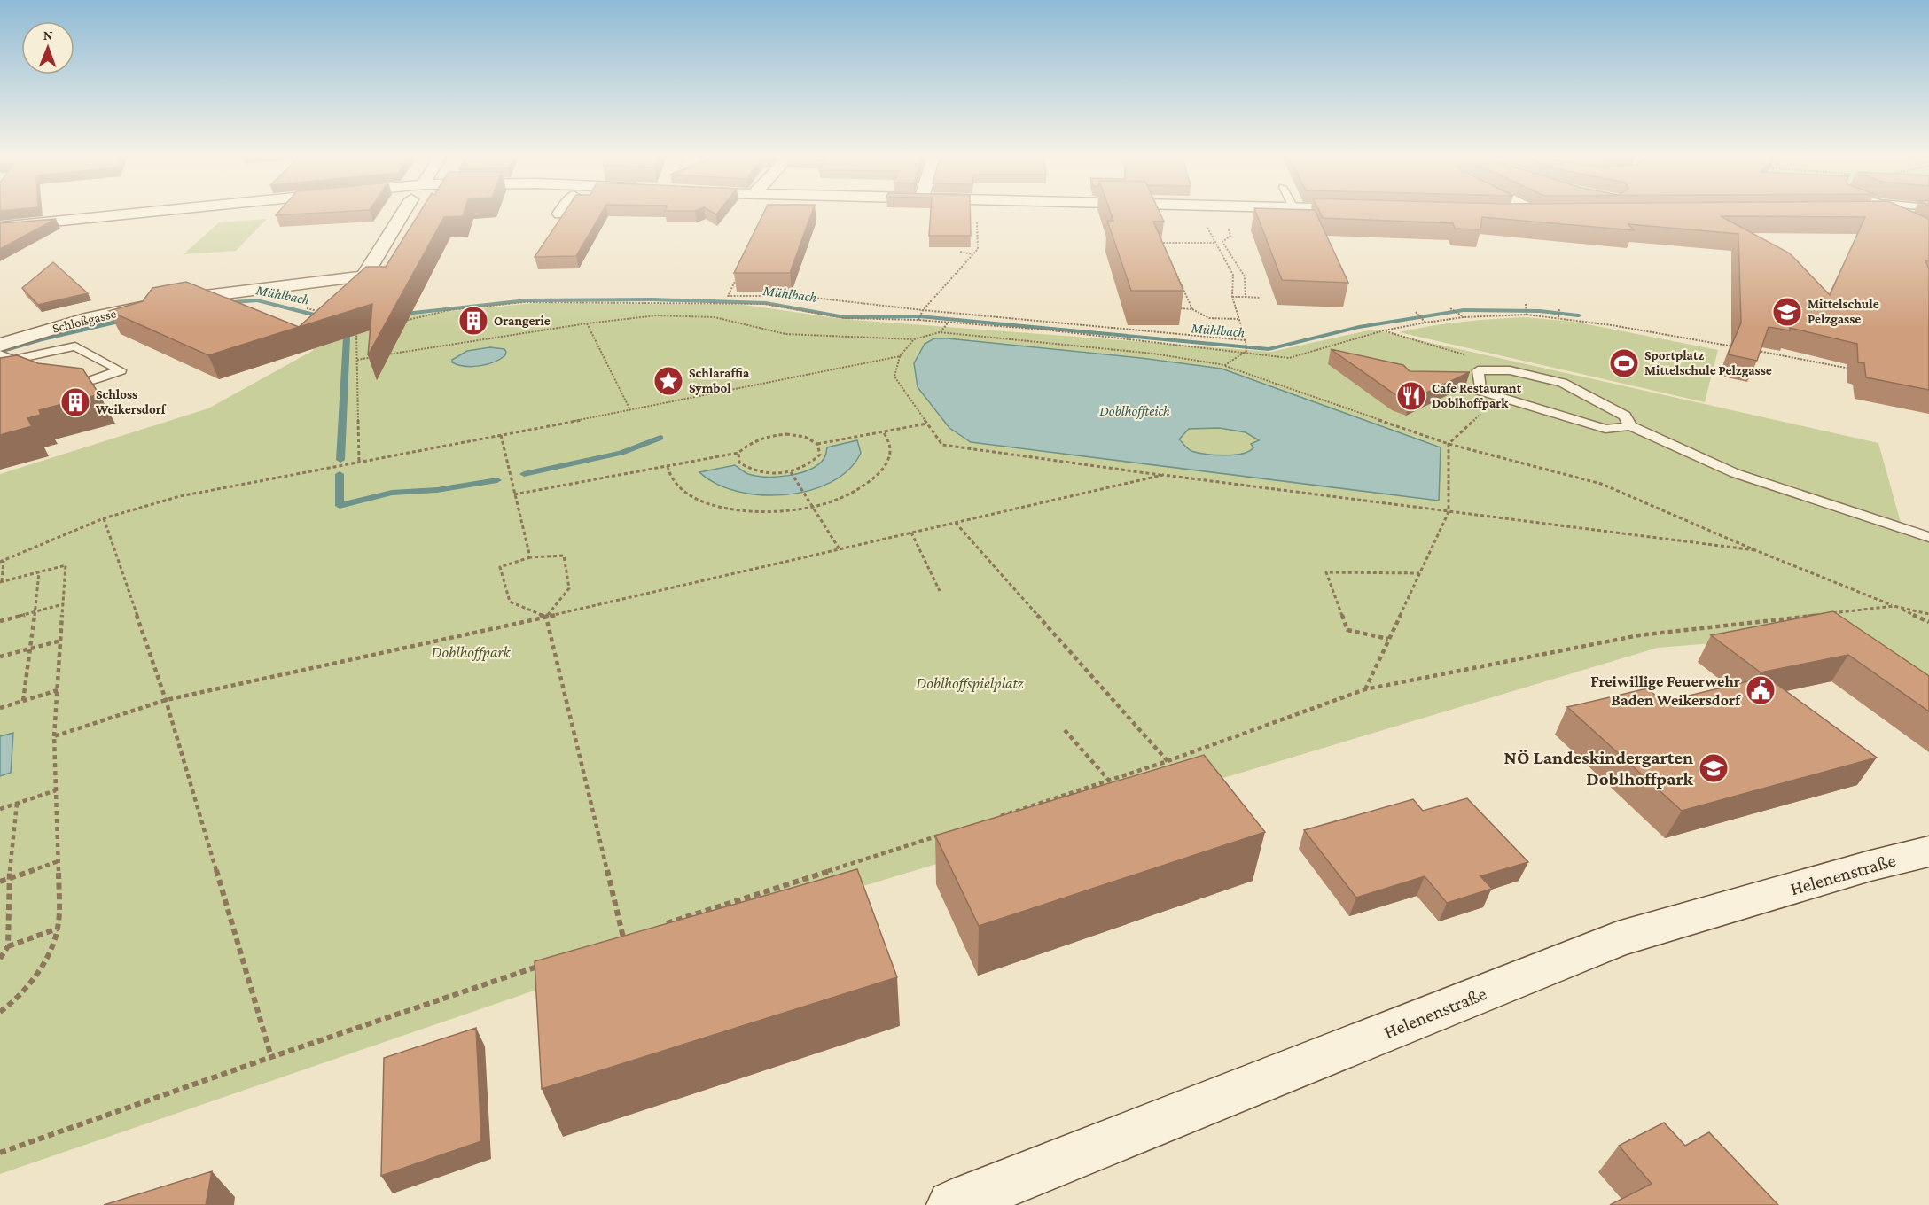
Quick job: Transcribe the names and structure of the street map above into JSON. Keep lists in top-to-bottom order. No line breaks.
{"streets":{"street":["Schloßgasse","Helenenstraße"]},"water":["Mühlbach","Doblhoffteich"],"parks":["Doblhoffpark","Doblhoffspielplatz"],"places":{"school or university":["Mittelschule Pelzgasse","NÖ Landeskindergarten Doblhoffpark"],"building":["Orangerie","Schloss Weikersdorf"],"sports":["Sportplatz Mittelschule Pelzgasse"],"place":["Schlaraffia Symbol"],"restaurant":["Cafe Restaurant Doblhoffpark"],"public building":["Freiwillige Feuerwehr Baden Weikersdorf"]},"north":"top"}
